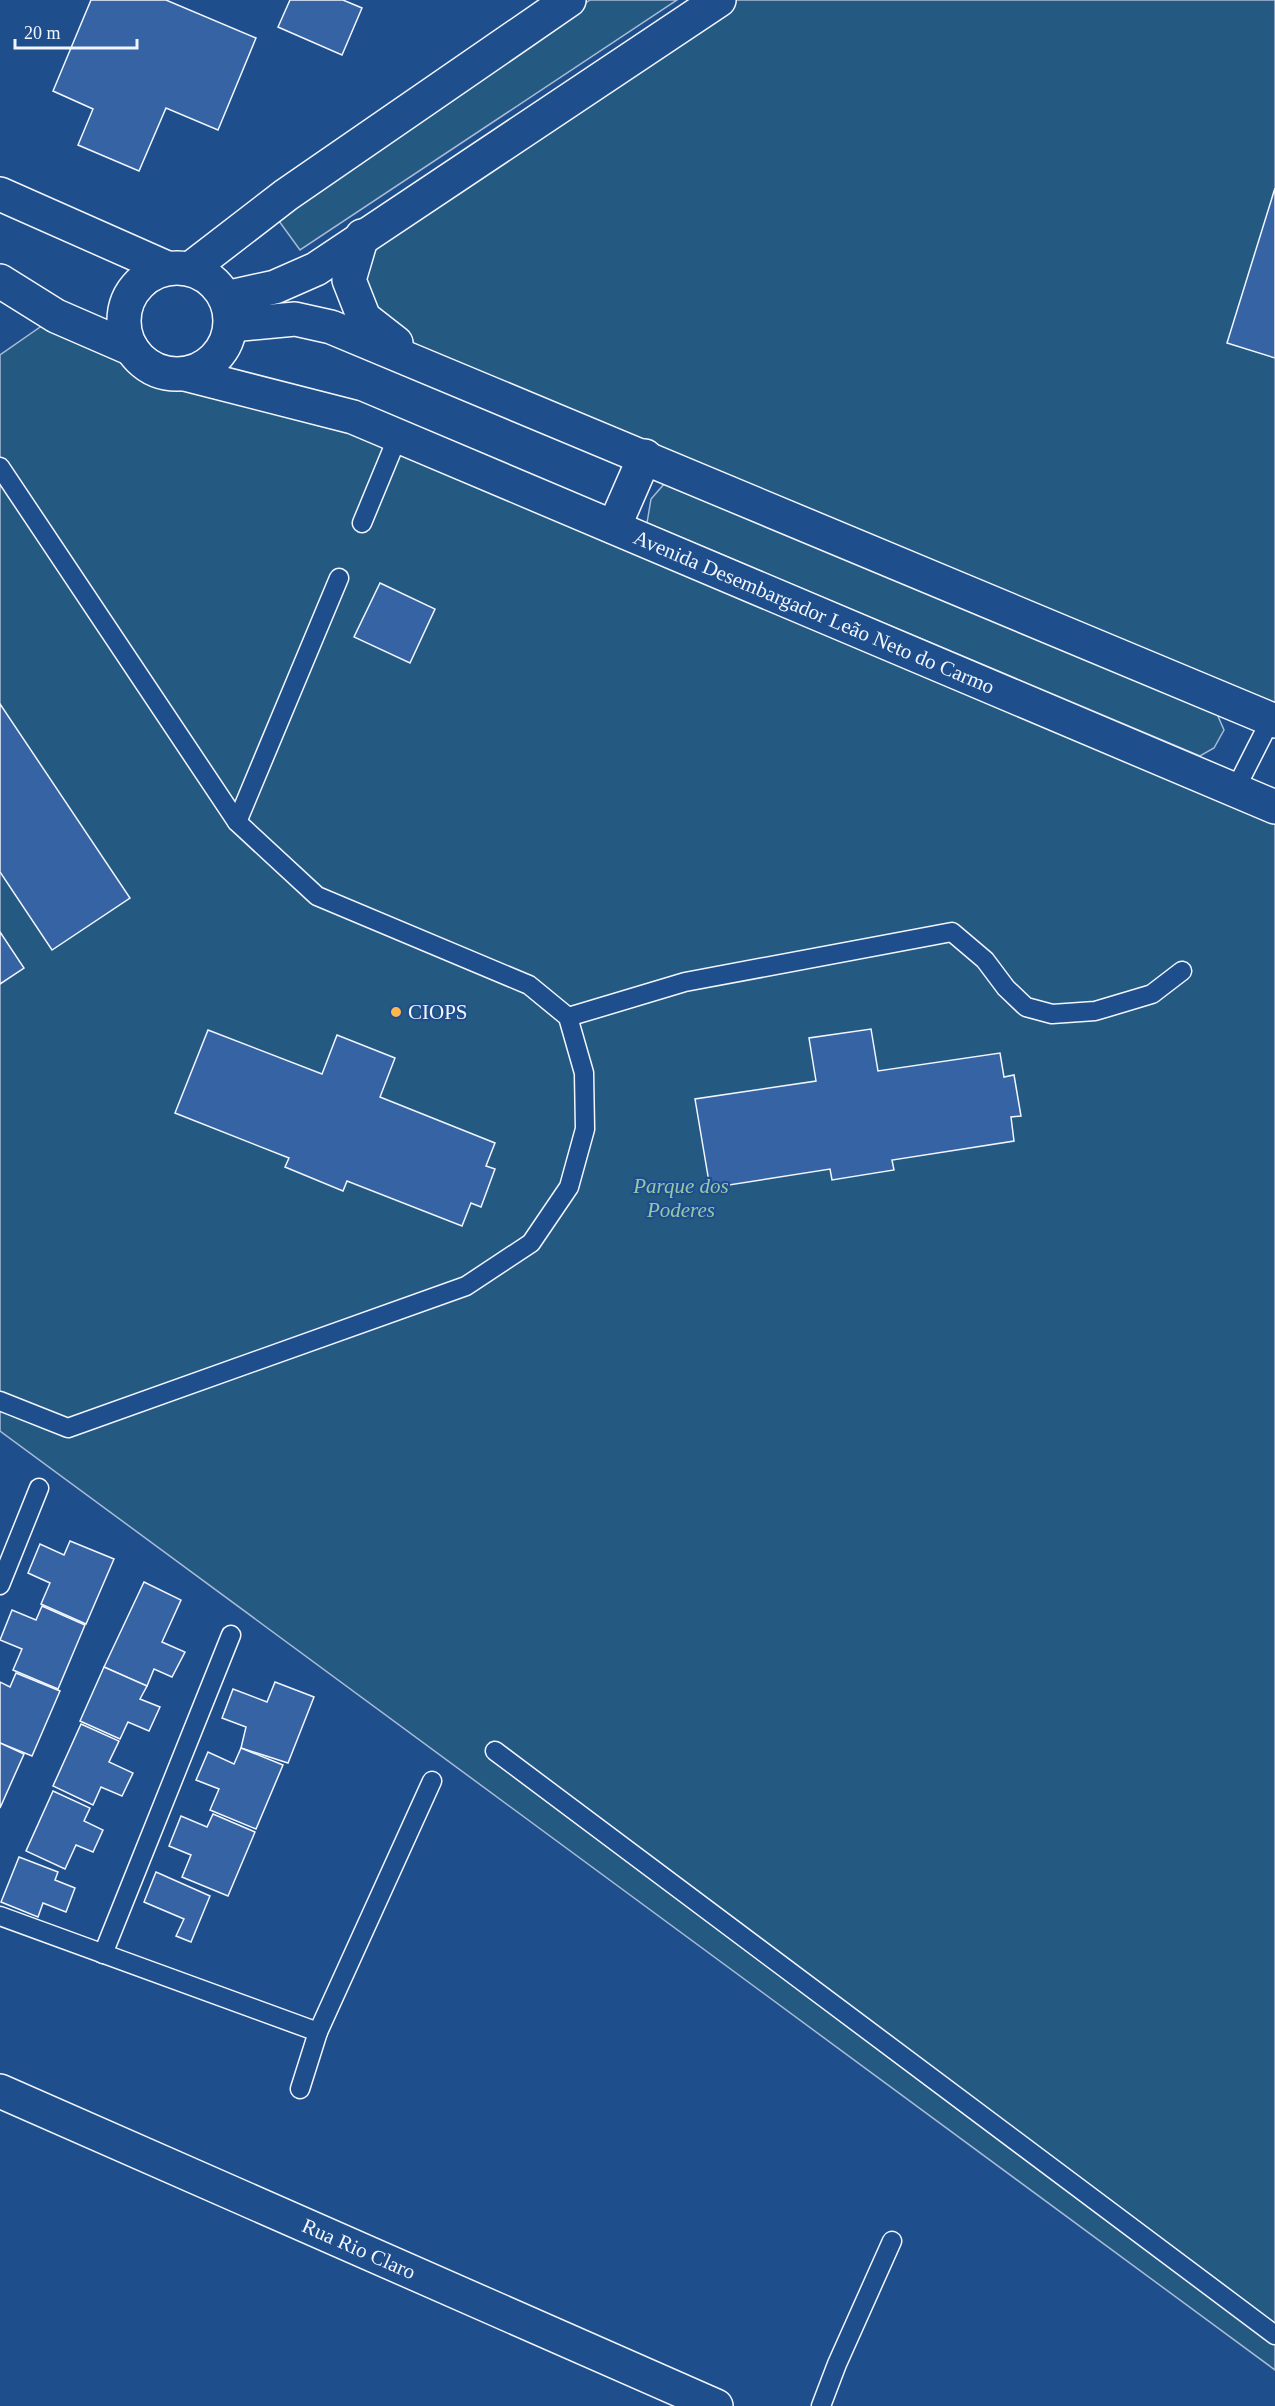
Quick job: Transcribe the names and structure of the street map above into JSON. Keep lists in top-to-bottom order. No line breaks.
{"streets":{"main road":["Avenida Desembargador Leão Neto do Carmo","Rua Rio Claro"]},"parks":["Parque dos Poderes"],"places":["CIOPS"],"scale_bar":"20 m"}
